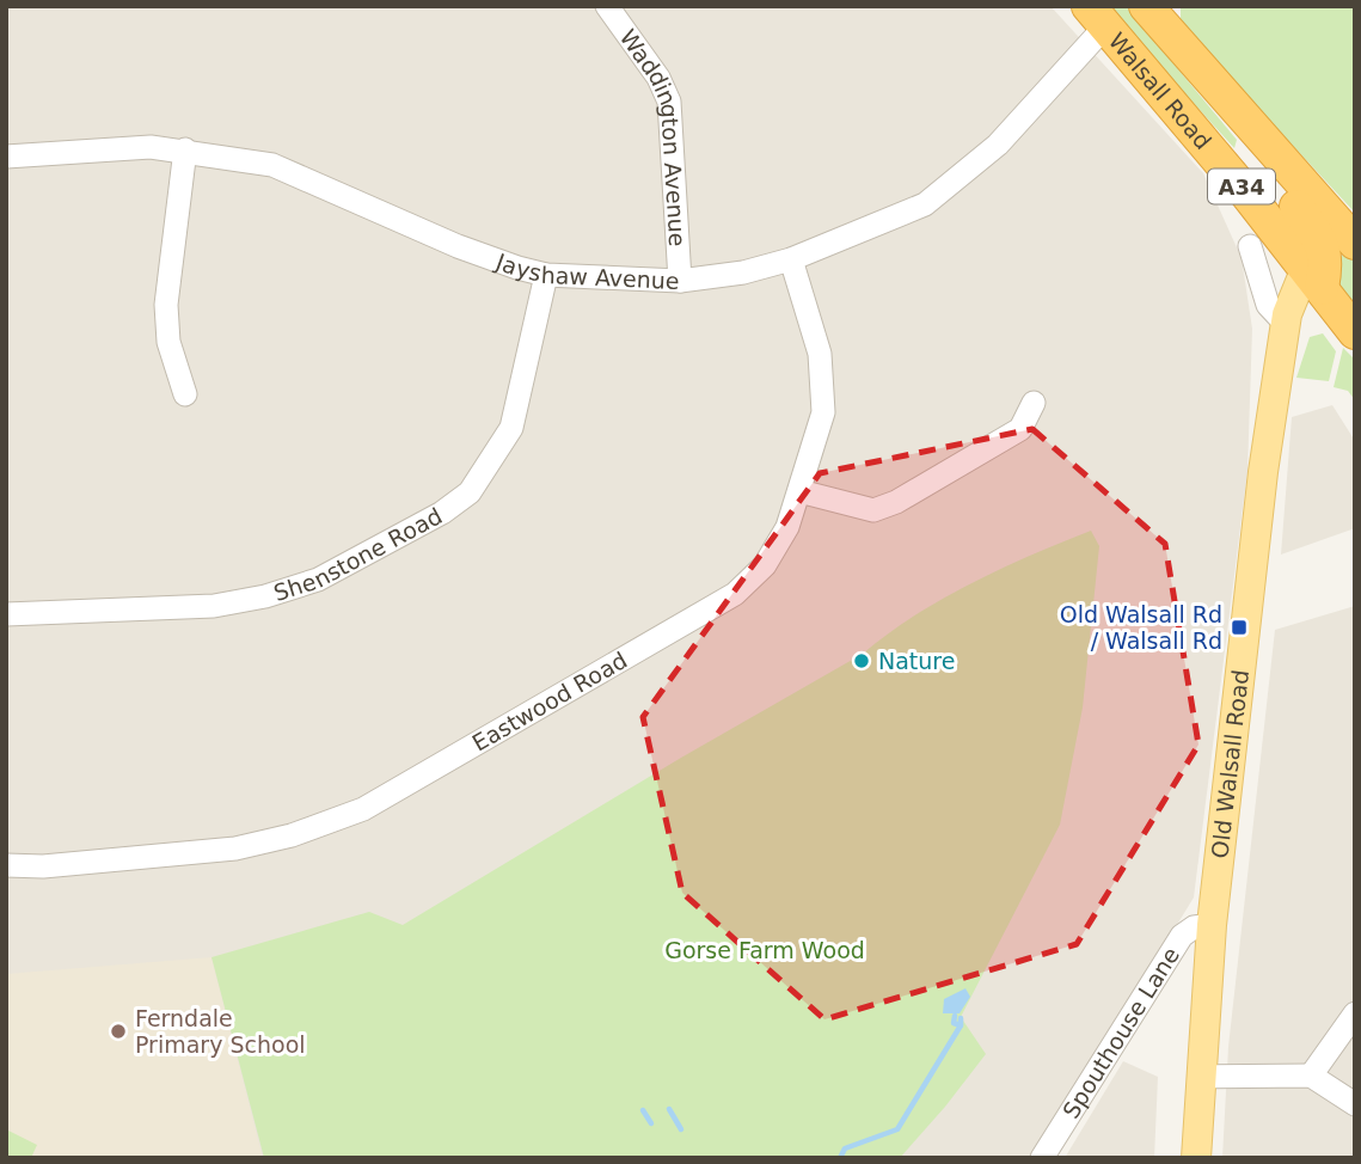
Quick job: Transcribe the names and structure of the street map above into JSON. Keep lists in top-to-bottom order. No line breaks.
{"streets":{"highway":["Walsall Road","A34"],"main road":["Old Walsall Road"],"street":["Waddington Avenue","Jayshaw Avenue","Shenstone Road","Eastwood Road","Spouthouse Lane"]},"crossings":[["Walsall Road","Jayshaw Avenue"],["Waddington Avenue","Jayshaw Avenue"],["Jayshaw Avenue","Shenstone Road"],["Jayshaw Avenue","Eastwood Road"],["Old Walsall Road","Spouthouse Lane"]],"parks":["Gorse Farm Wood"],"places":{"transit":["Old Walsall Rd / Walsall Rd"],"other":["Nature","Ferndale Primary School"]}}
